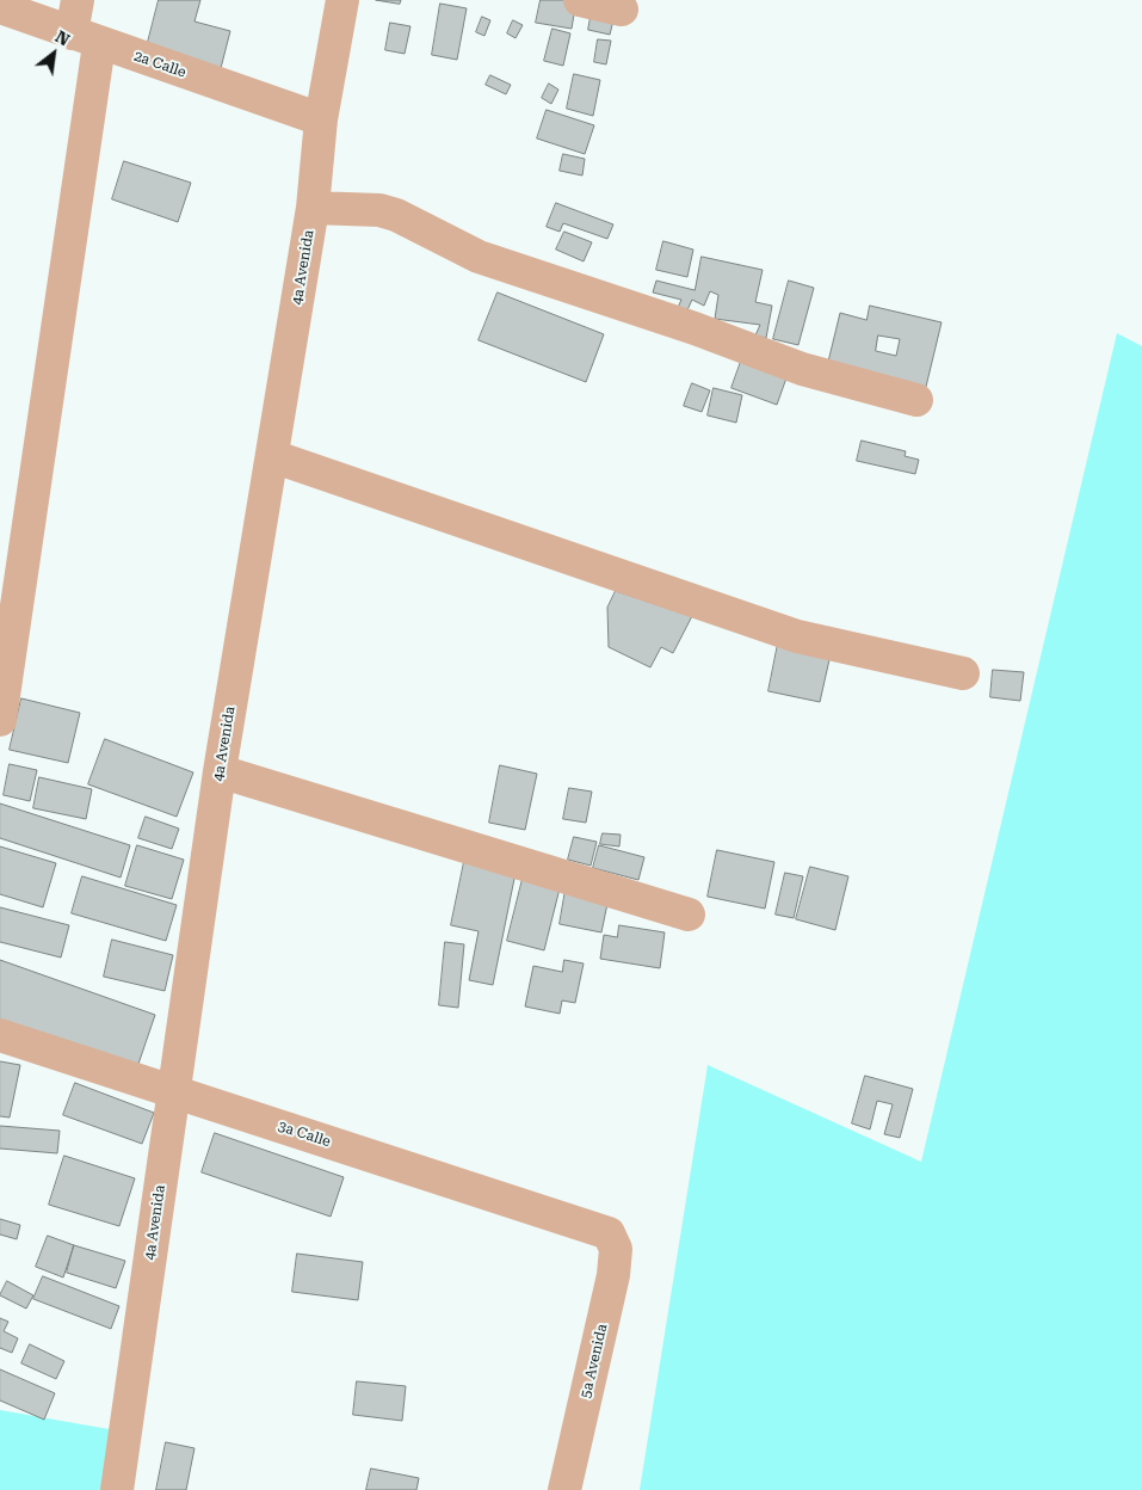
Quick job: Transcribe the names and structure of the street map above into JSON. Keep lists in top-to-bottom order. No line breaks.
{"streets":{"street":["2a Calle","4a Avenida","3a Calle","5a Avenida"]},"crossings":[["2a Calle","4a Avenida"],["4a Avenida","3a Calle"],["3a Calle","5a Avenida"]],"north":"top right"}
